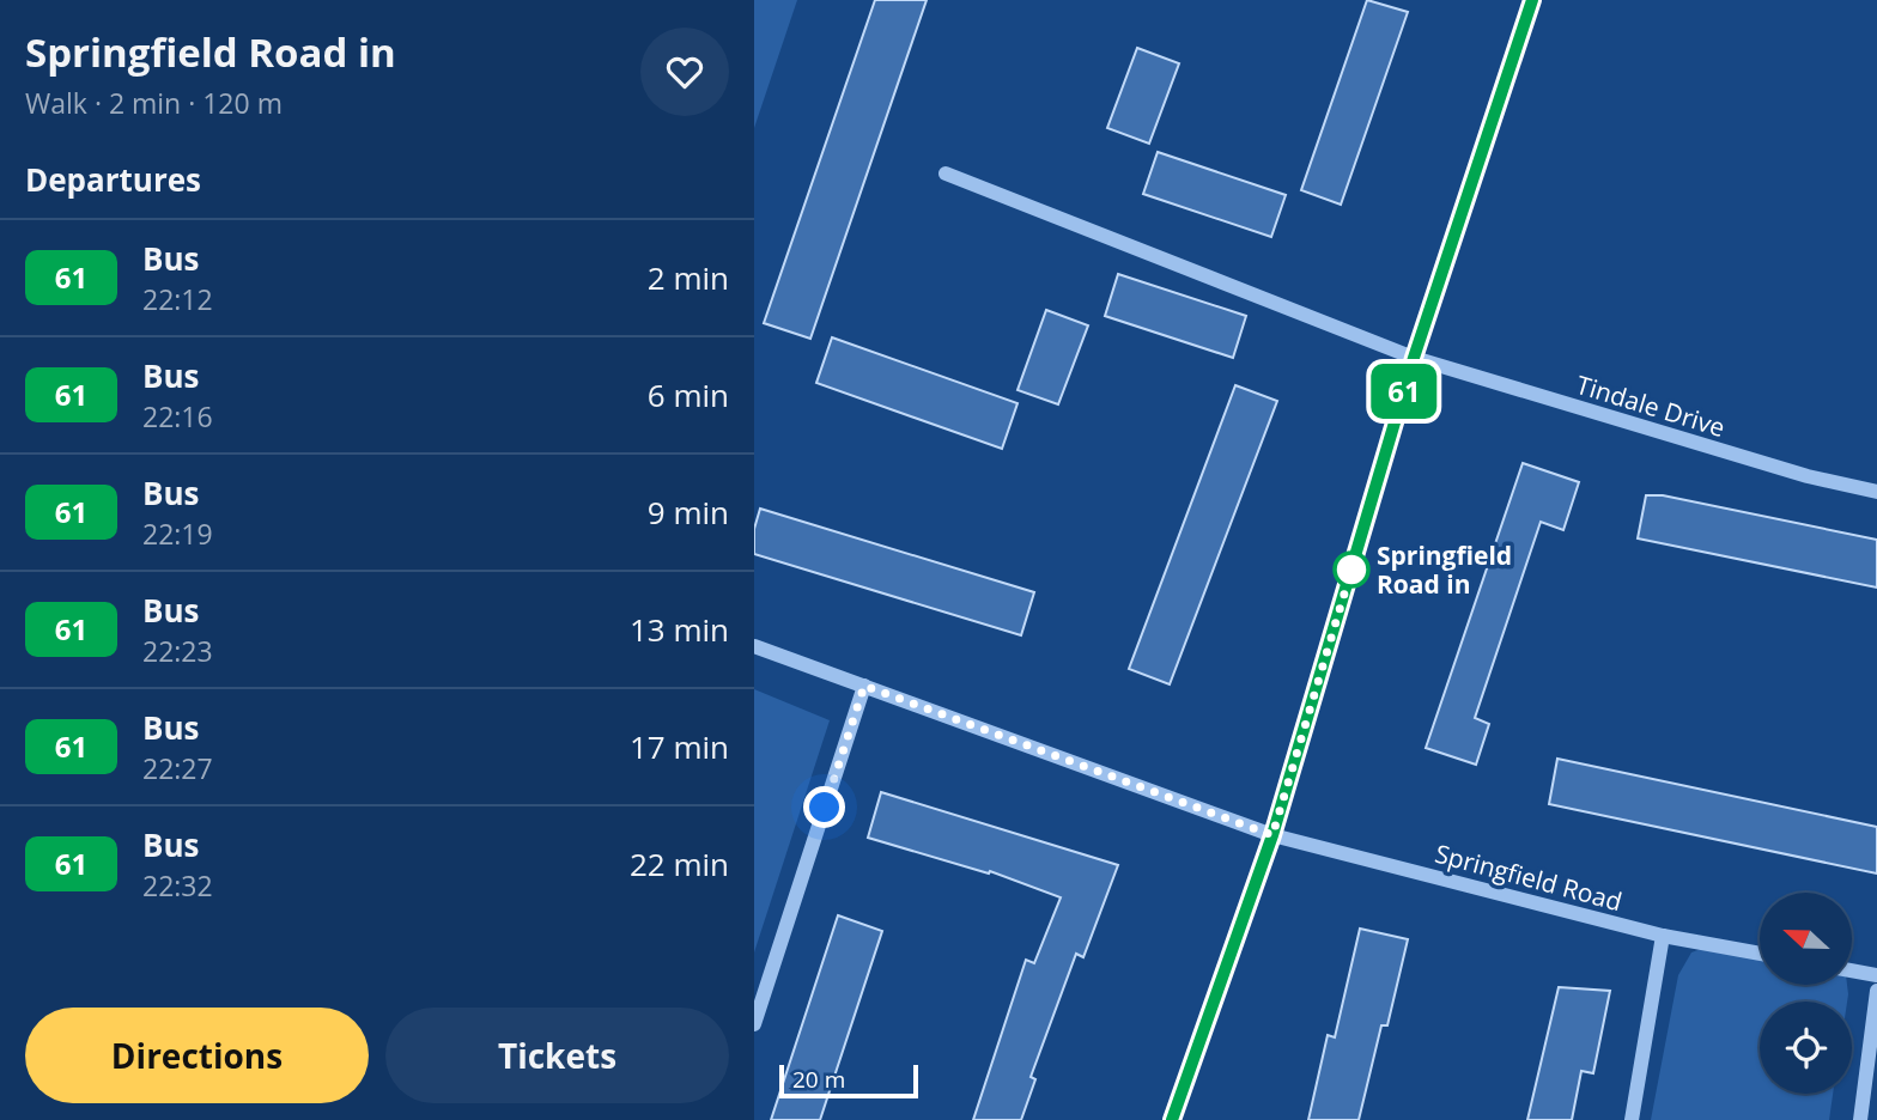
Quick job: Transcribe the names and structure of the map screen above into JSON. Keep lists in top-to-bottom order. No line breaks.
{"streets":{"street":["Tindale Drive","Springfield Road"]},"places":["Springfield Road in"],"lines":["bus line 61"],"scale_bar":"20 m","north":"left","page":{"heading":[["Springfield Road in","Walk · 2 min · 120 m"],"Departures"],"on_map":"61","list":[{"mark":"61","name":"Bus","note":"22:12","value":"2 min"},{"mark":"61","name":"Bus","note":"22:16","value":"6 min"},{"mark":"61","name":"Bus","note":"22:19","value":"9 min"},{"mark":"61","name":"Bus","note":"22:23","value":"13 min"},{"mark":"61","name":"Bus","note":"22:27","value":"17 min"},{"mark":"61","name":"Bus","note":"22:32","value":"22 min"}],"buttons":["Directions","Tickets"],"scale":"20 m"}}
